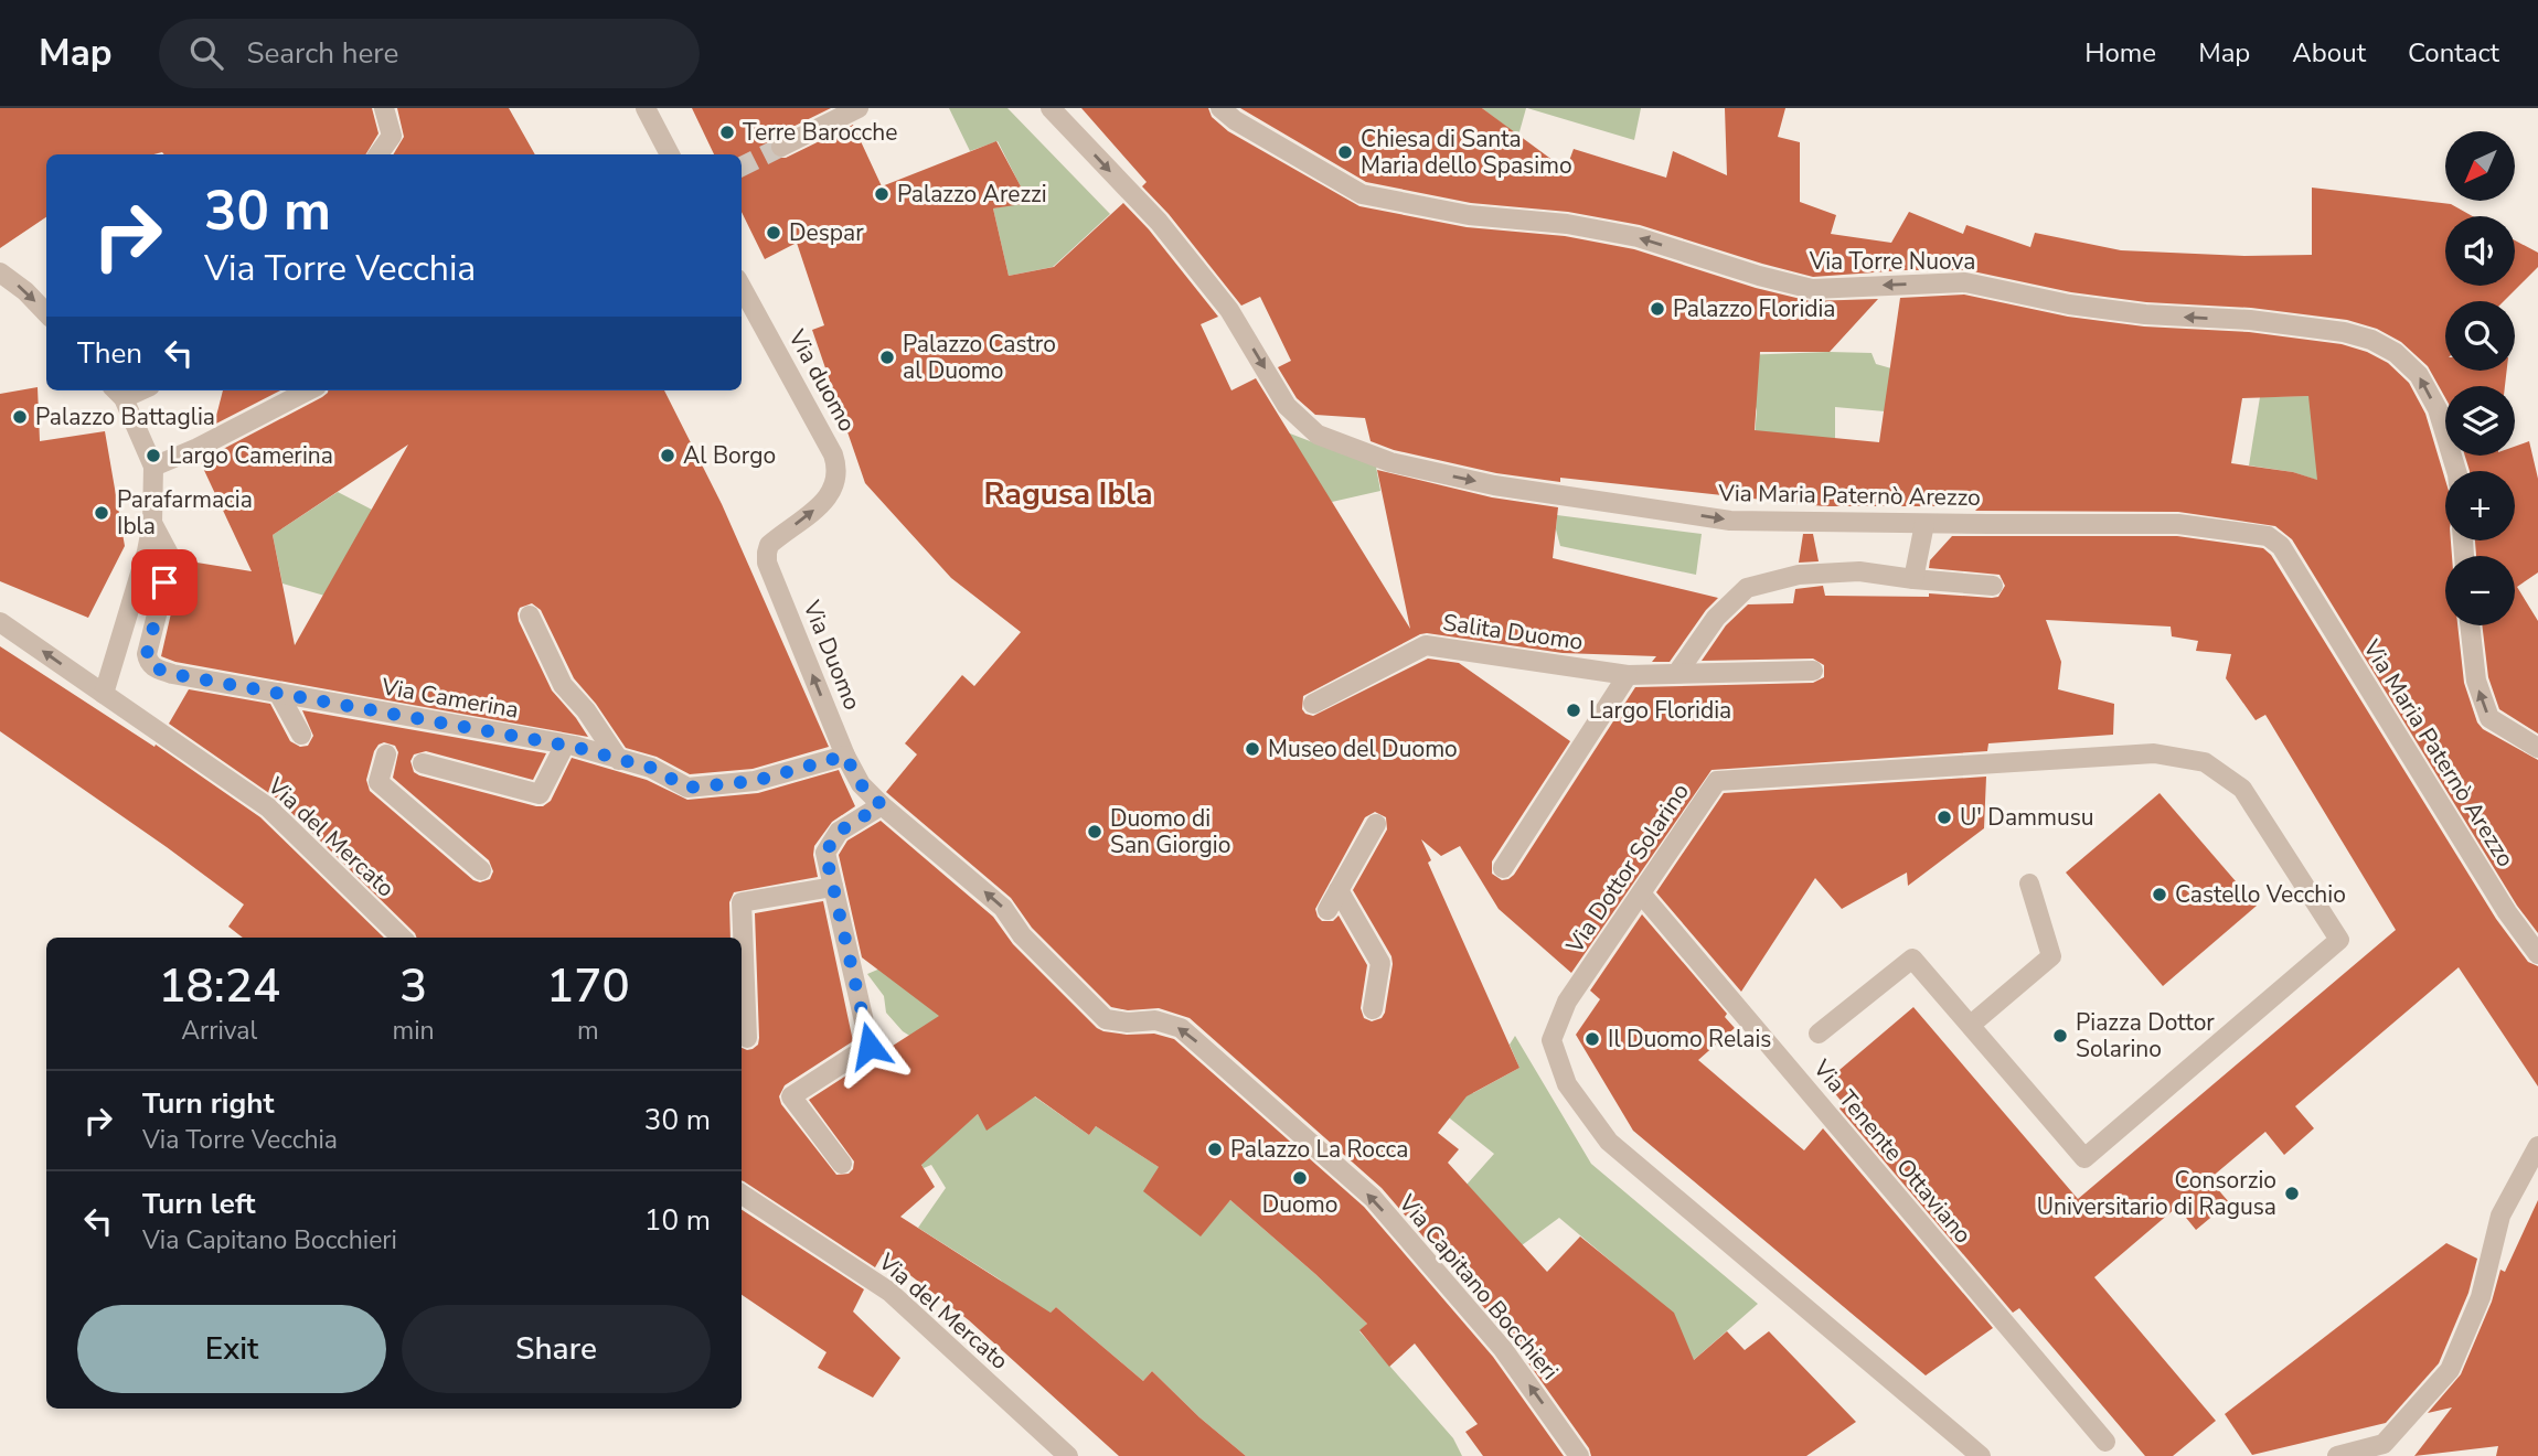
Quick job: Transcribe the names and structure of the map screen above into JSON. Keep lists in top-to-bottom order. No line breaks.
{"streets":{"street":["Via Torre Nuova","Via duomo","Via Maria Paternò Arezzo","Salita Duomo","Via Duomo","Via Camerina","Via del Mercato","Via Dottor Solarino","Via Tenente Ottaviano","Via Capitano Bocchieri"]},"crossings":[["Via duomo","Via Duomo"],["Via Duomo","Via Camerina"],["Via Duomo","Via Capitano Bocchieri"],["Via Camerina","Via Capitano Bocchieri"],["Via Dottor Solarino","Via Tenente Ottaviano"]],"one_way":["Via Torre Nuova","Via duomo","Via Maria Paternò Arezzo","Via Duomo","Via Capitano Bocchieri"],"districts":["Ragusa Ibla"],"places":["Terre Barocche","Chiesa di Santa Maria dello Spasimo","Palazzo Arezzi","Despar","Palazzo Floridia","Palazzo Castro al Duomo","Palazzo Battaglia","Largo Camerina","Al Borgo","Parafarmacia Ibla","Largo Floridia","Museo del Duomo","U' Dammusu","Duomo di San Giorgio","Castello Vecchio","Piazza Dottor Solarino","Il Duomo Relais","Palazzo La Rocca","Duomo","Consorzio Universitario di Ragusa"],"north":"bottom left","page":{"header":"Map","search":"Search here","nav":["Home","Map","About","Contact"],"map_buttons":["+","−"],"turn":["30 m","Via Torre Vecchia"],"then":"Then","eta":["18:24","Arrival","3","min","170","m"],"list":[{"name":"Turn right","note":"Via Torre Vecchia","value":"30 m"},{"name":"Turn left","note":"Via Capitano Bocchieri","value":"10 m"}],"buttons":["Exit","Share"]}}
